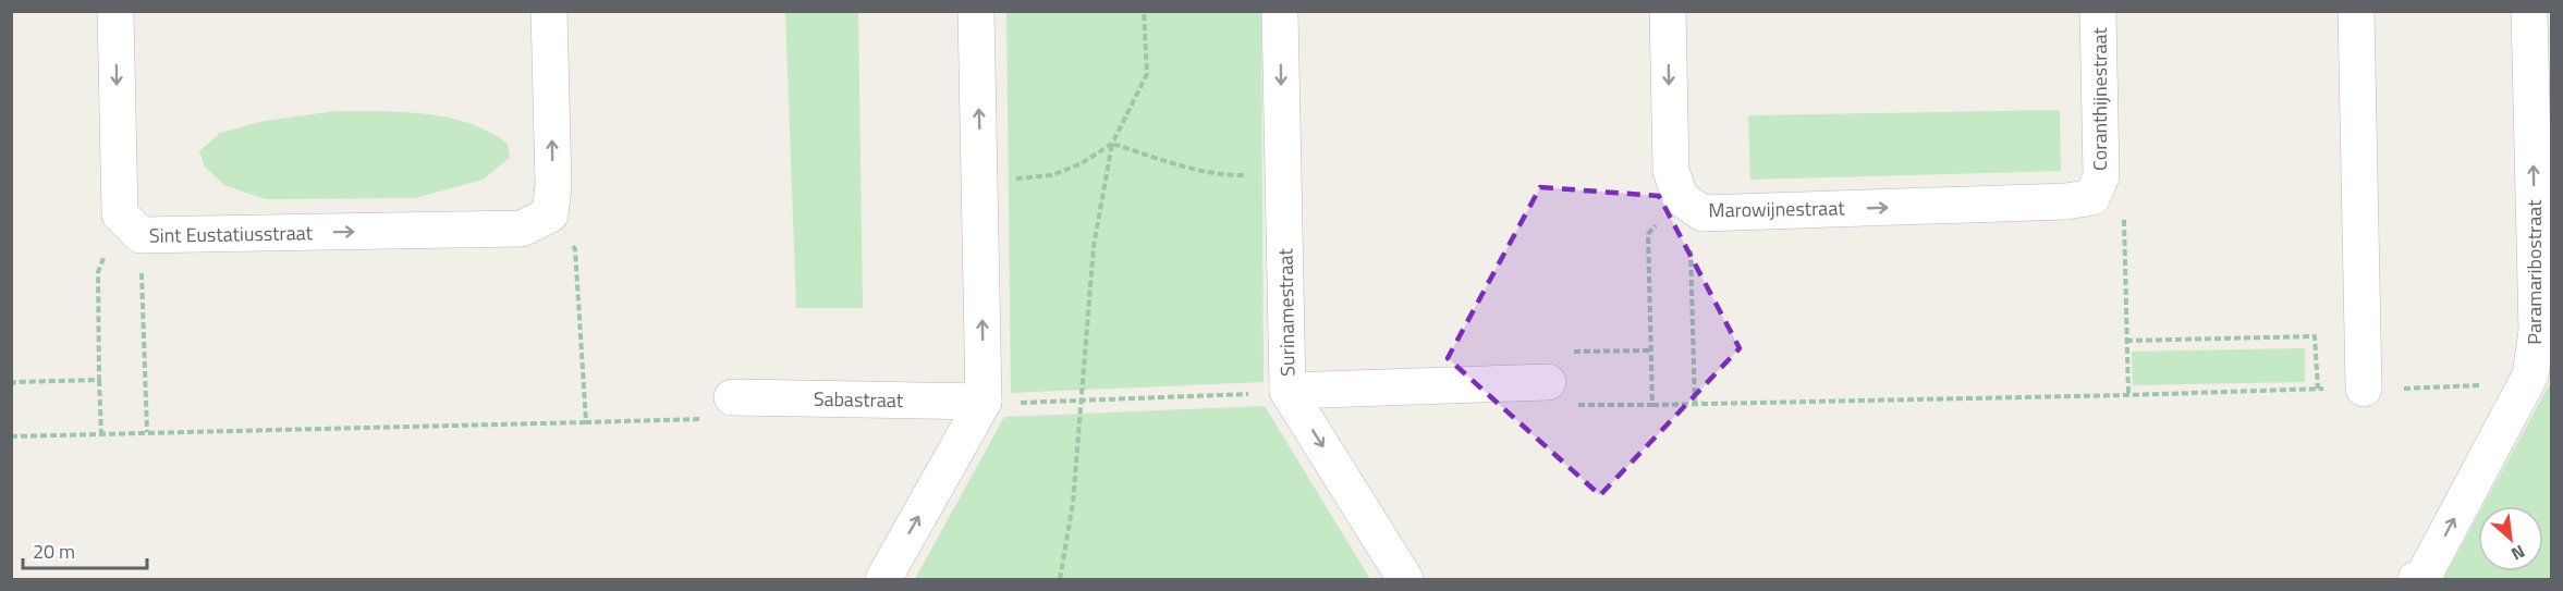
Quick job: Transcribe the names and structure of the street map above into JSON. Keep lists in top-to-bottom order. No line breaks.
{"streets":{"street":["Coranthijnestraat","Marowijnestraat","Sint Eustatiusstraat","Paramaribostraat","Surinamestraat","Sabastraat"]},"crossings":[["Coranthijnestraat","Marowijnestraat"]],"one_way":["Sint Eustatiusstraat"],"scale_bar":"20 m","north":"bottom right"}
